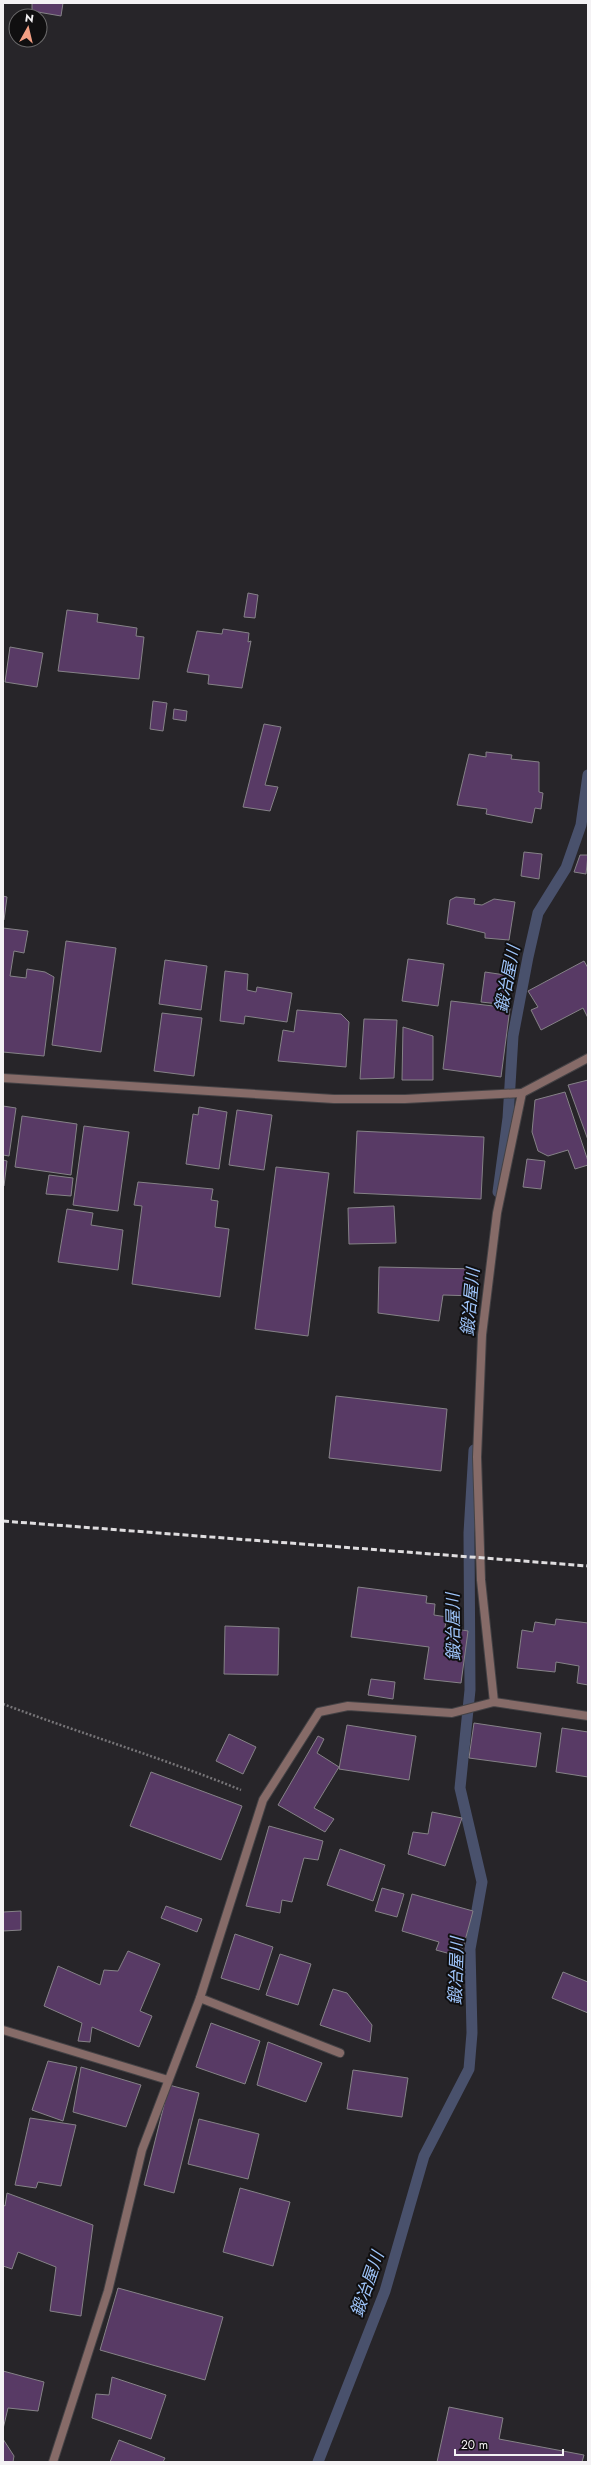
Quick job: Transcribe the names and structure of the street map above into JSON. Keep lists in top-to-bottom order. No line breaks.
{"water":["鍛冶屋川"],"scale_bar":"20 m","north":"top"}
